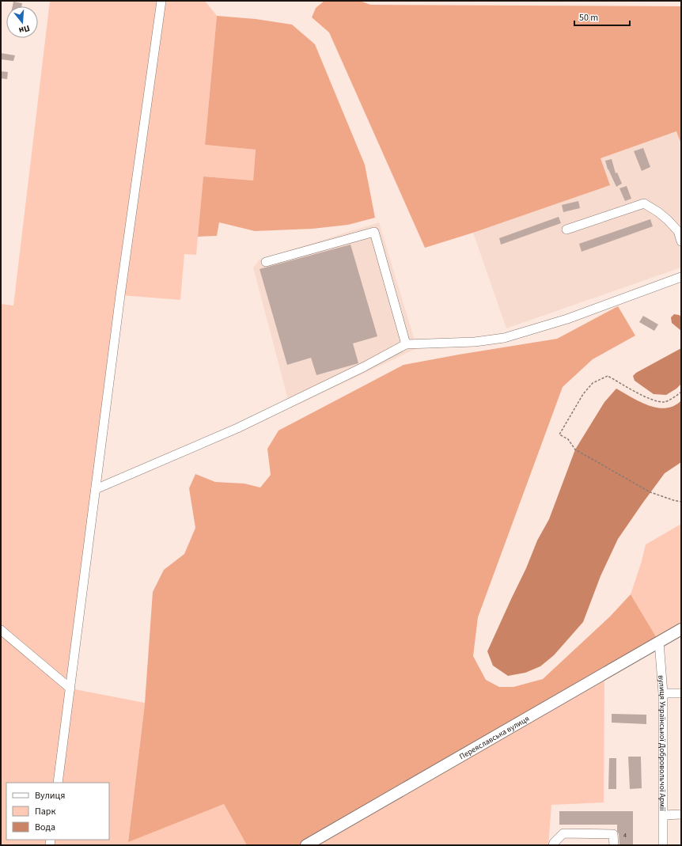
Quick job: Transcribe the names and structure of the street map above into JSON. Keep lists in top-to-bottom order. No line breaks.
{"streets":{"main road":["Переяславська вулиця"],"street":["вулиця Української Добровольчої Армії"]},"crossings":[["Переяславська вулиця","вулиця Української Добровольчої Армії"]],"house_numbers":["4"],"legend":["Вулиця","Парк","Вода"],"scale_bar":"50 m","north":"bottom"}
